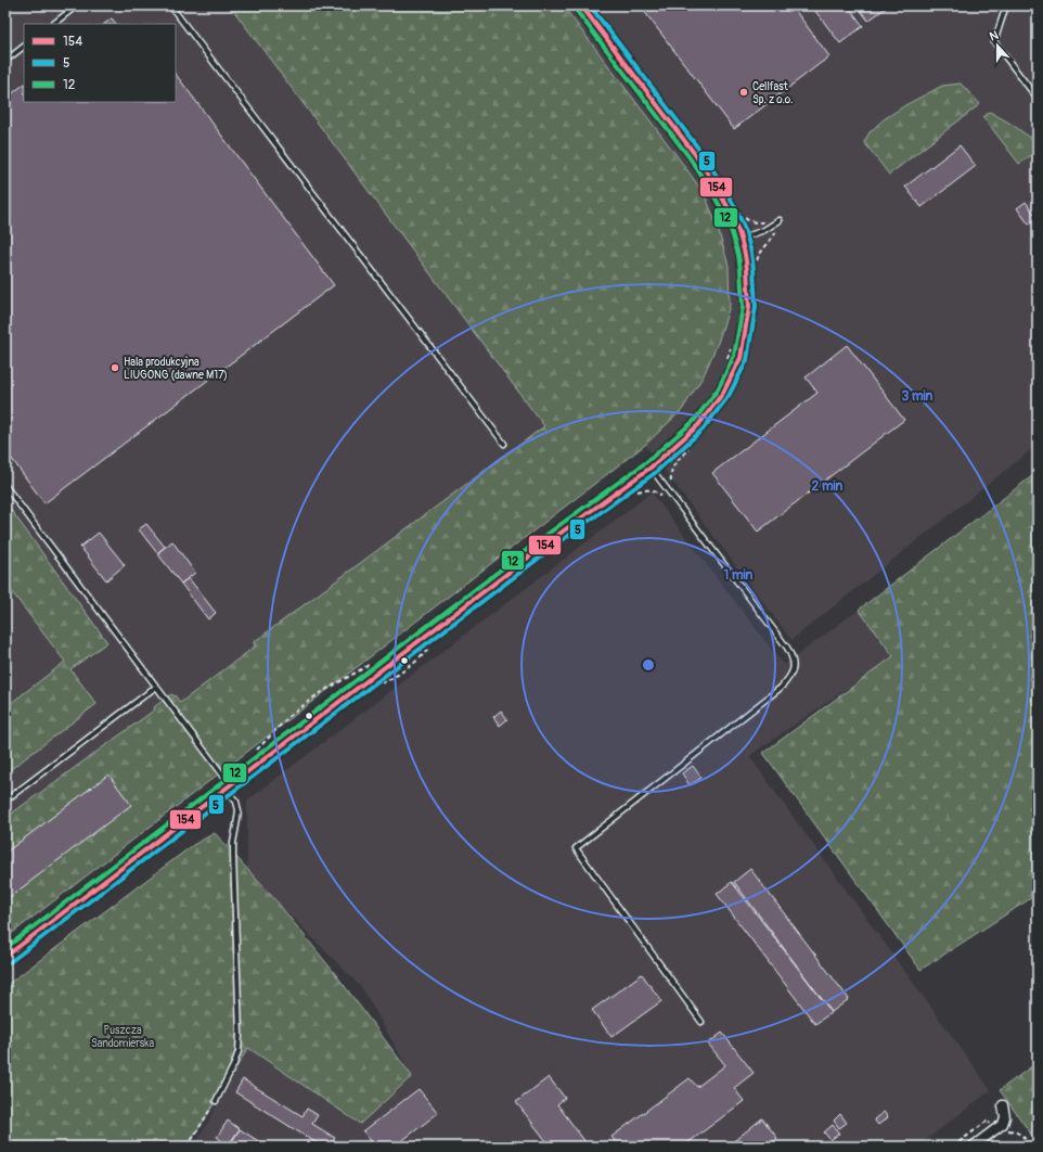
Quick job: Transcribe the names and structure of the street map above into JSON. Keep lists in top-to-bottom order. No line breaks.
{"parks":["Puszcza Sandomierska"],"places":["Cellfast Sp. z o.o.","Hala produkcyjna LIUGONG (dawne M17)"],"lines":["transit line 154","transit line 5","transit line 12"],"legend":["154","5","12"],"north":"top","rings":["3 min","2 min","1 min"]}
